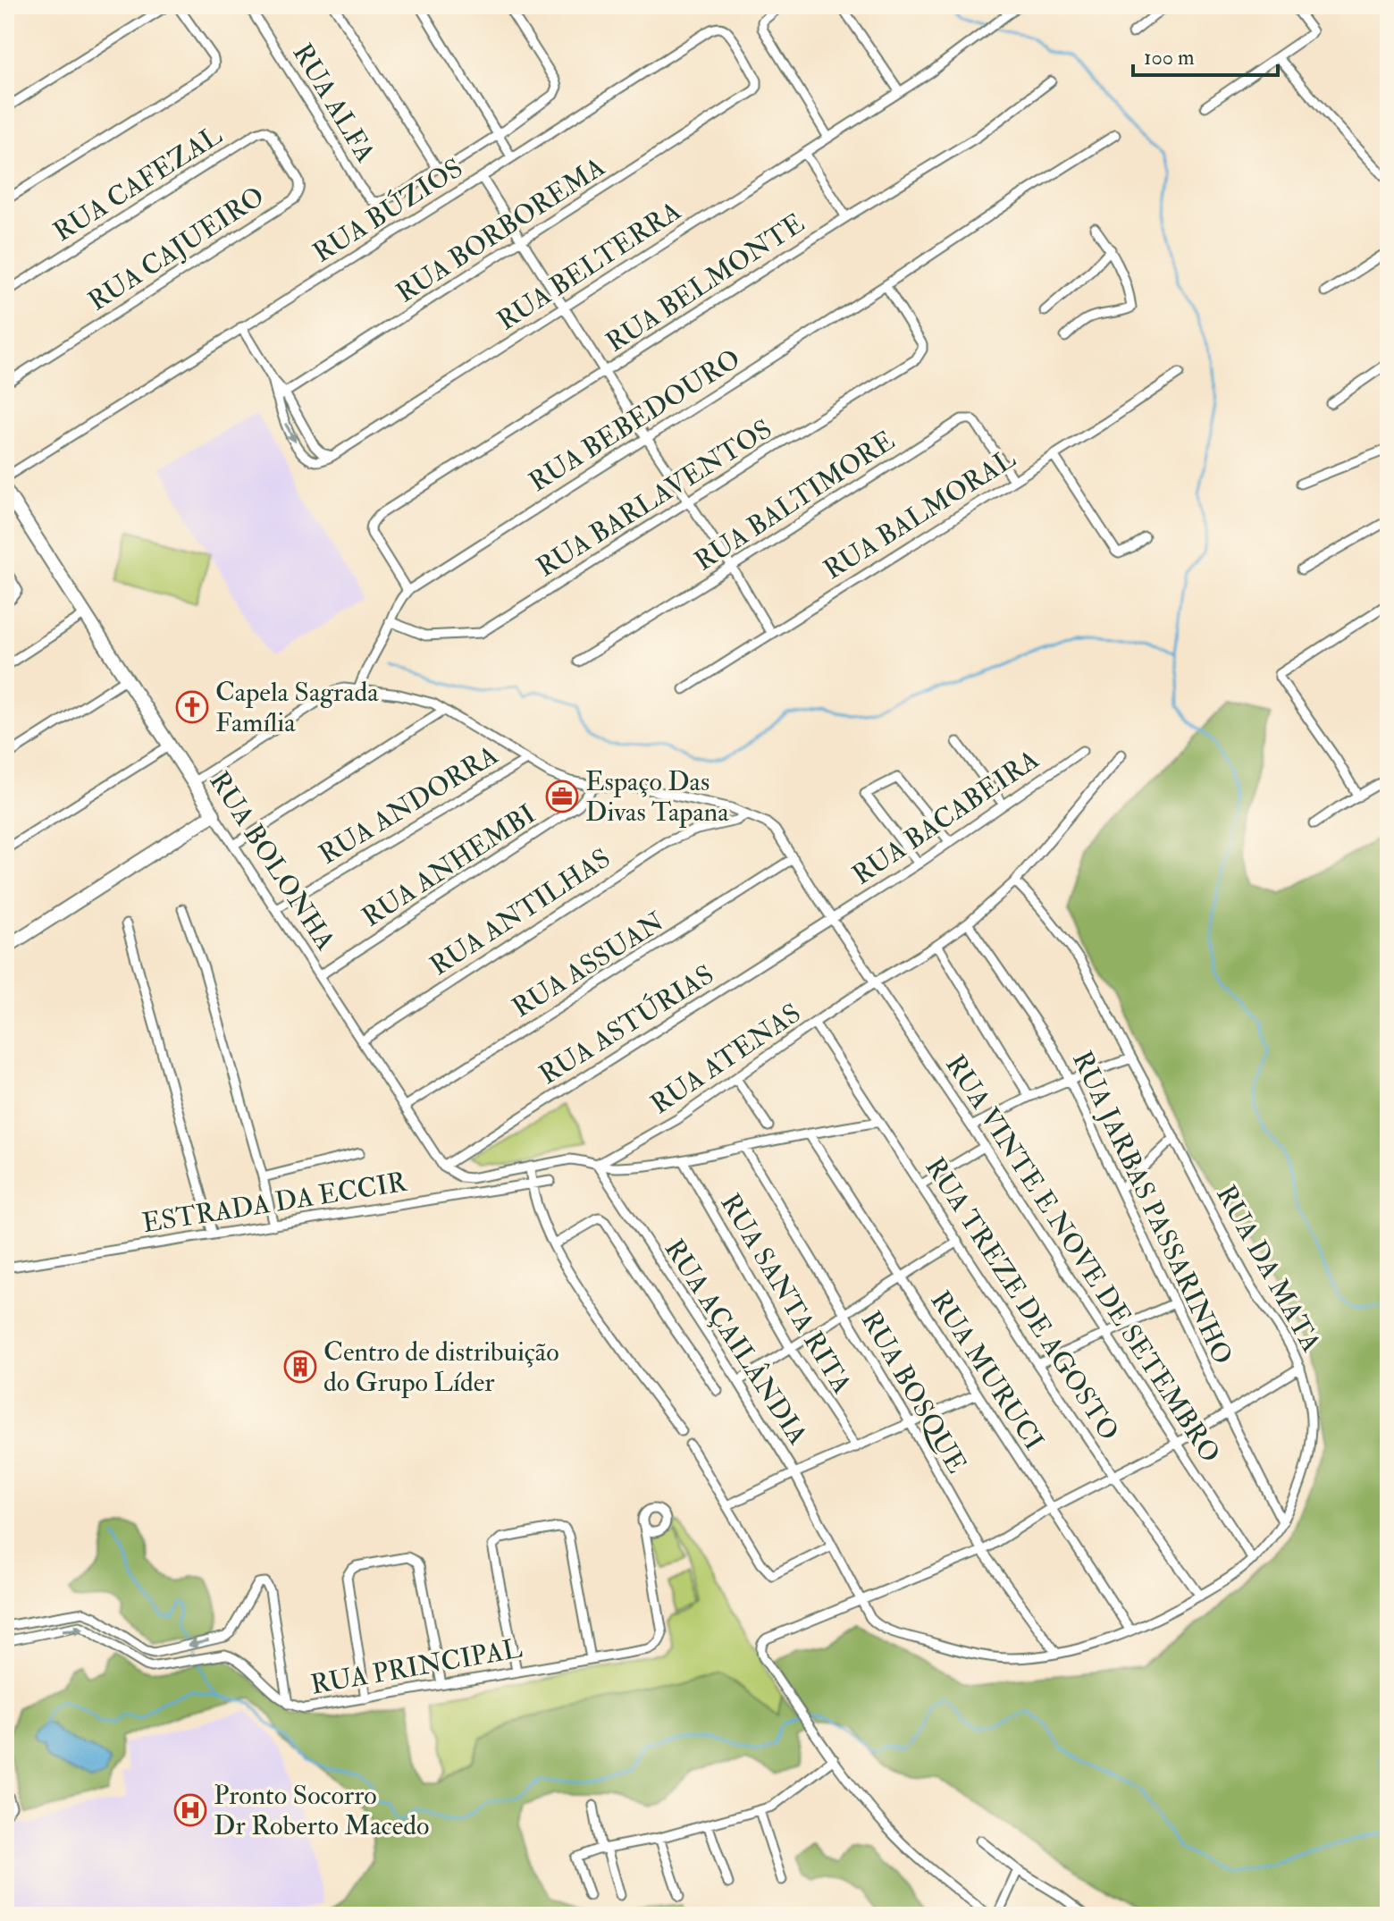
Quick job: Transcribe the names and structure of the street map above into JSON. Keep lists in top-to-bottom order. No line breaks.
{"streets":{"street":["RUA ALFA","RUA CAFEZAL","RUA BÚZIOS","RUA BORBOREMA","RUA CAJUEIRO","RUA BELTERRA","RUA BELMONTE","RUA BEBEDOURO","RUA BARLAVENTOS","RUA BALTIMORE","RUA BALMORAL","RUA ANDORRA","RUA BACABEIRA","RUA BOLONHA","RUA ANHEMBI","RUA ANTILHAS","RUA ASSUAN","RUA ASTÚRIAS","RUA ATENAS","ESTRADA DA ECCIR","RUA JARBAS PASSARINHO","RUA VINTE E NOVE DE SETEMBRO","RUA DA MATA","RUA SANTA RITA","RUA TREZE DE AGOSTO","RUA AÇAILÂNDIA","RUA MURUCI","RUA BOSQUE","RUA PRINCIPAL"]},"crossings":[["RUA CAFEZAL","RUA CAJUEIRO"],["RUA BÚZIOS","RUA BORBOREMA"],["RUA BELMONTE","RUA BEBEDOURO"],["RUA BEBEDOURO","RUA BARLAVENTOS"],["RUA BALTIMORE","RUA BALMORAL"],["RUA ANDORRA","RUA BOLONHA"],["RUA ANDORRA","RUA ANHEMBI"],["RUA ANDORRA","RUA ANTILHAS"],["RUA ANDORRA","RUA VINTE E NOVE DE SETEMBRO"],["RUA BACABEIRA","RUA ASTÚRIAS"],["RUA BACABEIRA","RUA VINTE E NOVE DE SETEMBRO"],["RUA BOLONHA","RUA ANHEMBI"],["RUA BOLONHA","RUA ANTILHAS"],["RUA BOLONHA","RUA ASSUAN"],["RUA BOLONHA","RUA ASTÚRIAS"],["RUA ANTILHAS","RUA VINTE E NOVE DE SETEMBRO"],["RUA ASSUAN","RUA VINTE E NOVE DE SETEMBRO"],["RUA ASTÚRIAS","RUA VINTE E NOVE DE SETEMBRO"],["RUA ATENAS","RUA JARBAS PASSARINHO"],["RUA ATENAS","RUA VINTE E NOVE DE SETEMBRO"],["RUA ATENAS","RUA DA MATA"],["RUA ATENAS","RUA TREZE DE AGOSTO"],["RUA ATENAS","RUA AÇAILÂNDIA"],["RUA JARBAS PASSARINHO","RUA DA MATA"],["RUA VINTE E NOVE DE SETEMBRO","RUA DA MATA"],["RUA DA MATA","RUA TREZE DE AGOSTO"],["RUA DA MATA","RUA AÇAILÂNDIA"],["RUA DA MATA","RUA MURUCI"],["RUA DA MATA","RUA BOSQUE"]],"one_way":["RUA PRINCIPAL"],"places":{"church":["Capela Sagrada Família"],"office":["Espaço Das Divas Tapana"],"building":["Centro de distribuição do Grupo Líder"],"hospital":["Pronto Socorro Dr Roberto Macedo"]},"scale_bar":"100 m"}
